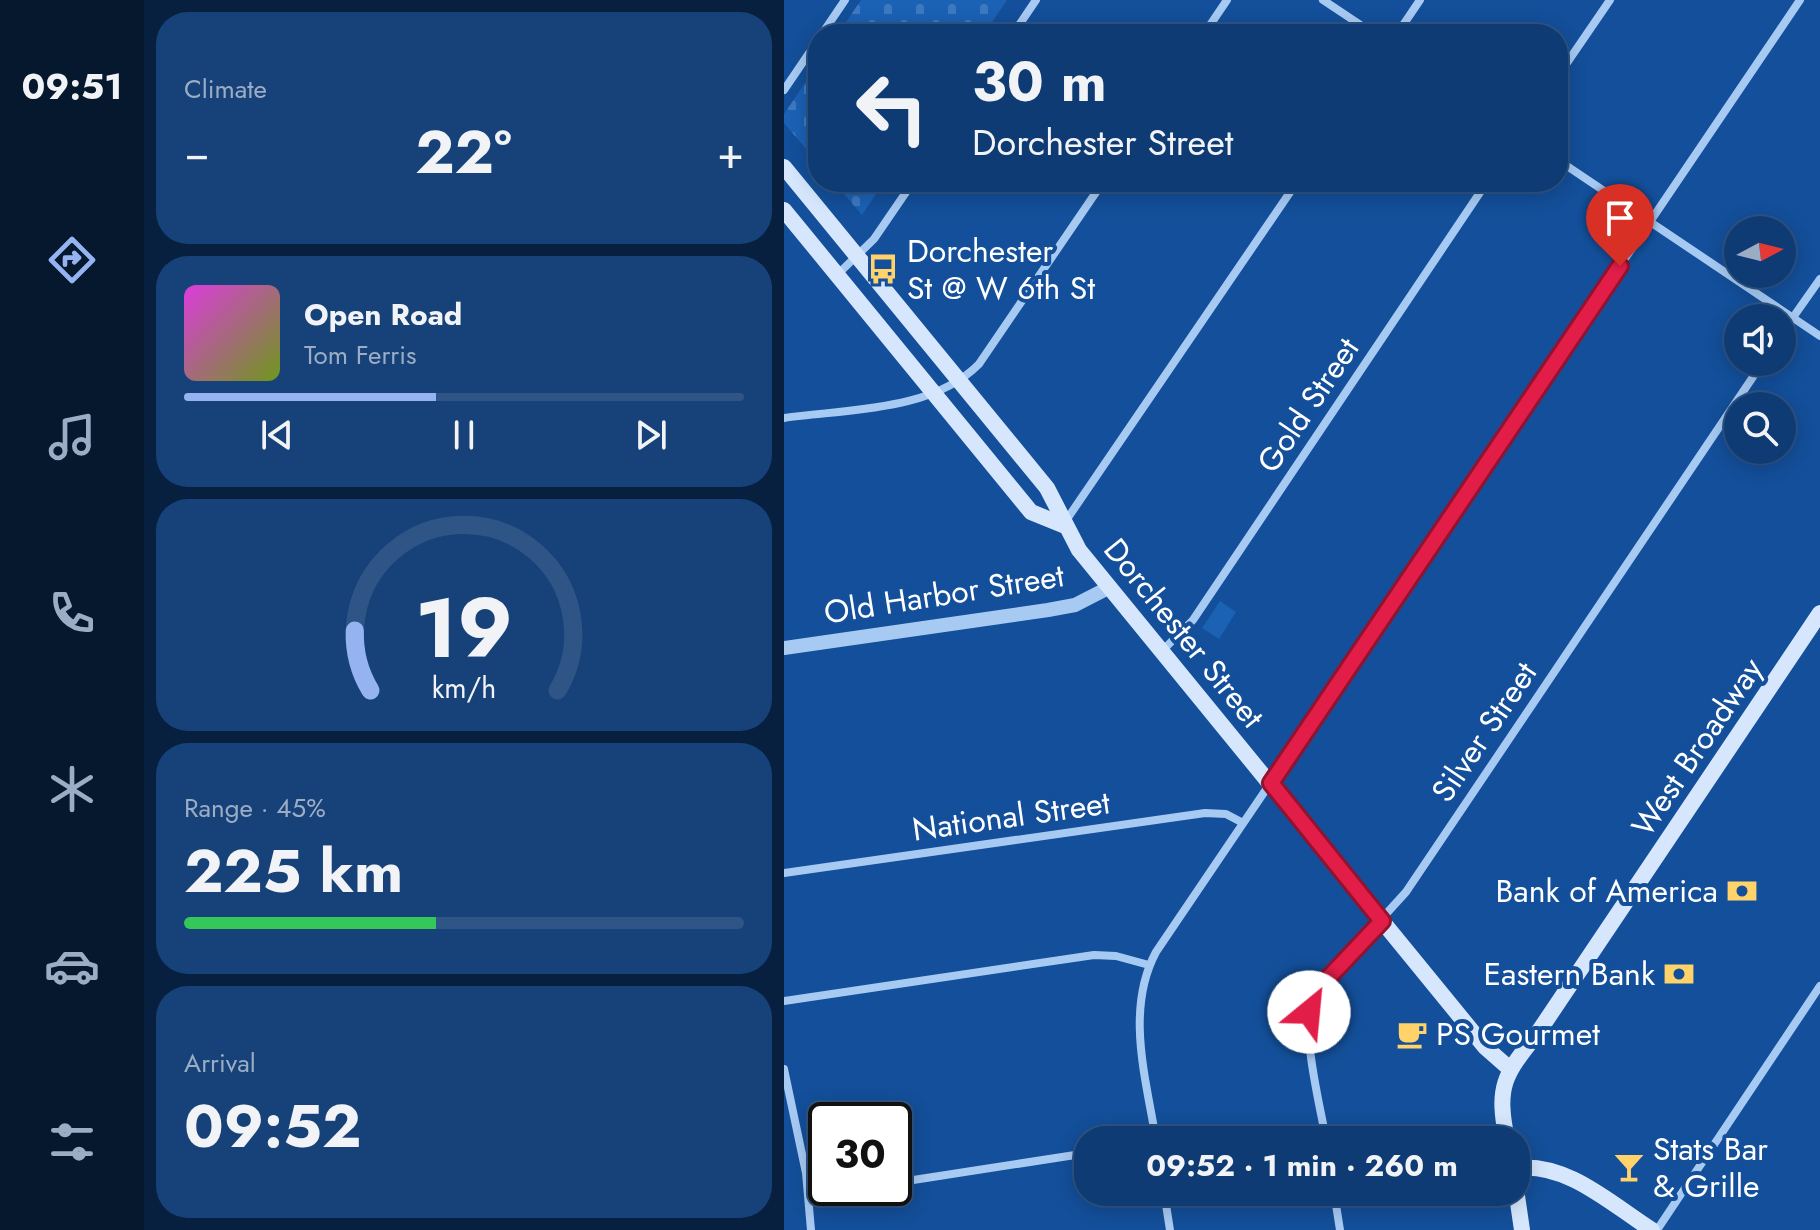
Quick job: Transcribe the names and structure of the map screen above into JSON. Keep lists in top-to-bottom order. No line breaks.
{"streets":{"main road":["Dorchester Street","West Broadway"],"street":["Gold Street","Old Harbor Street","Silver Street","National Street"]},"crossings":[["Gold Street","Dorchester Street"],["Old Harbor Street","Dorchester Street"],["Dorchester Street","Silver Street"],["Dorchester Street","West Broadway"]],"places":{"bus stop":["Dorchester St @ W 6th St"],"bank":["Bank of America","Eastern Bank"],"cafe":["PS Gourmet"],"bar":["Stats Bar & Grille"]},"north":"right","page":{"tabs":"09:51","tile":["Climate",["Range · 45%","225 km"],["Arrival","09:52"]],"turn":["30 m","Dorchester Street"],"heat":["−","22°","+"],"song":["Open Road","Tom Ferris"],"limit":"30","trip":"09:52 · 1 min · 260 m","gauge":["19","km/h"]}}
